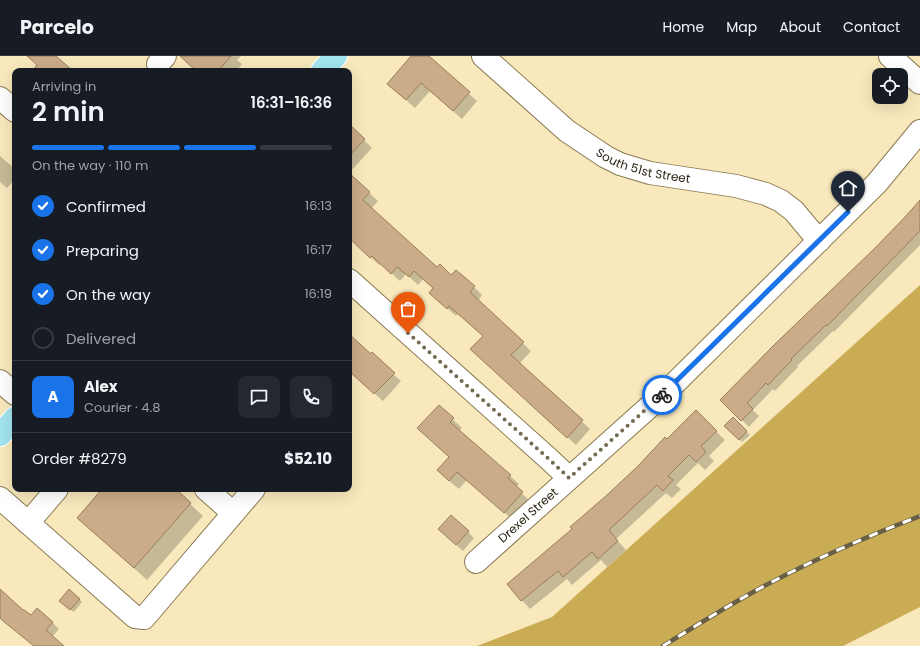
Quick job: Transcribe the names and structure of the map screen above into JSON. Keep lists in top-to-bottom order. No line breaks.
{"streets":{"street":["South 51st Street","Drexel Street"]},"crossings":[["South 51st Street","Drexel Street"]],"page":{"header":"Parcelo","nav":["Home","Map","About","Contact"],"heading":["2 min","Arriving in","16:31–16:36"],"panel":["Alex","Courier · 4.8","Order #8279","$52.10"],"bar":"On the way · 110 m","list":[["Confirmed","16:13"],["Preparing","16:17"],["On the way","16:19"],"Delivered"],"round":"A"}}
